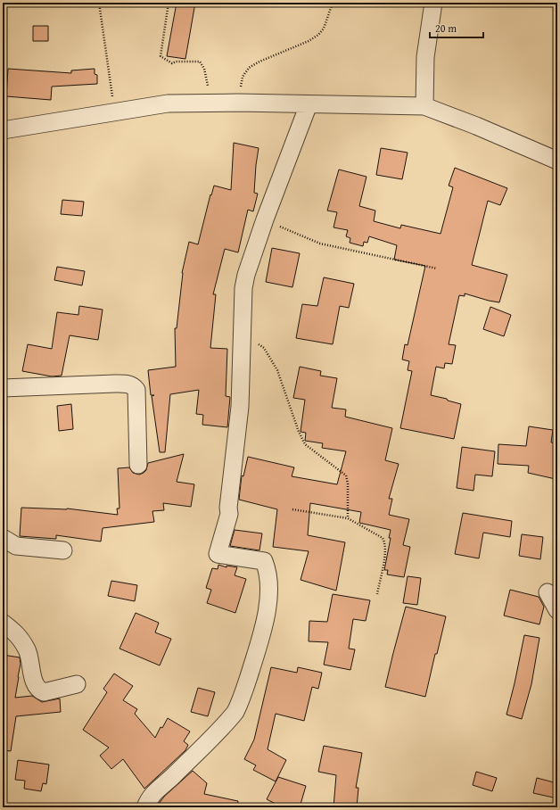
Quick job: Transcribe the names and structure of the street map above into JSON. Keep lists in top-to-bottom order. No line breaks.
{"scale_bar":"20 m"}
